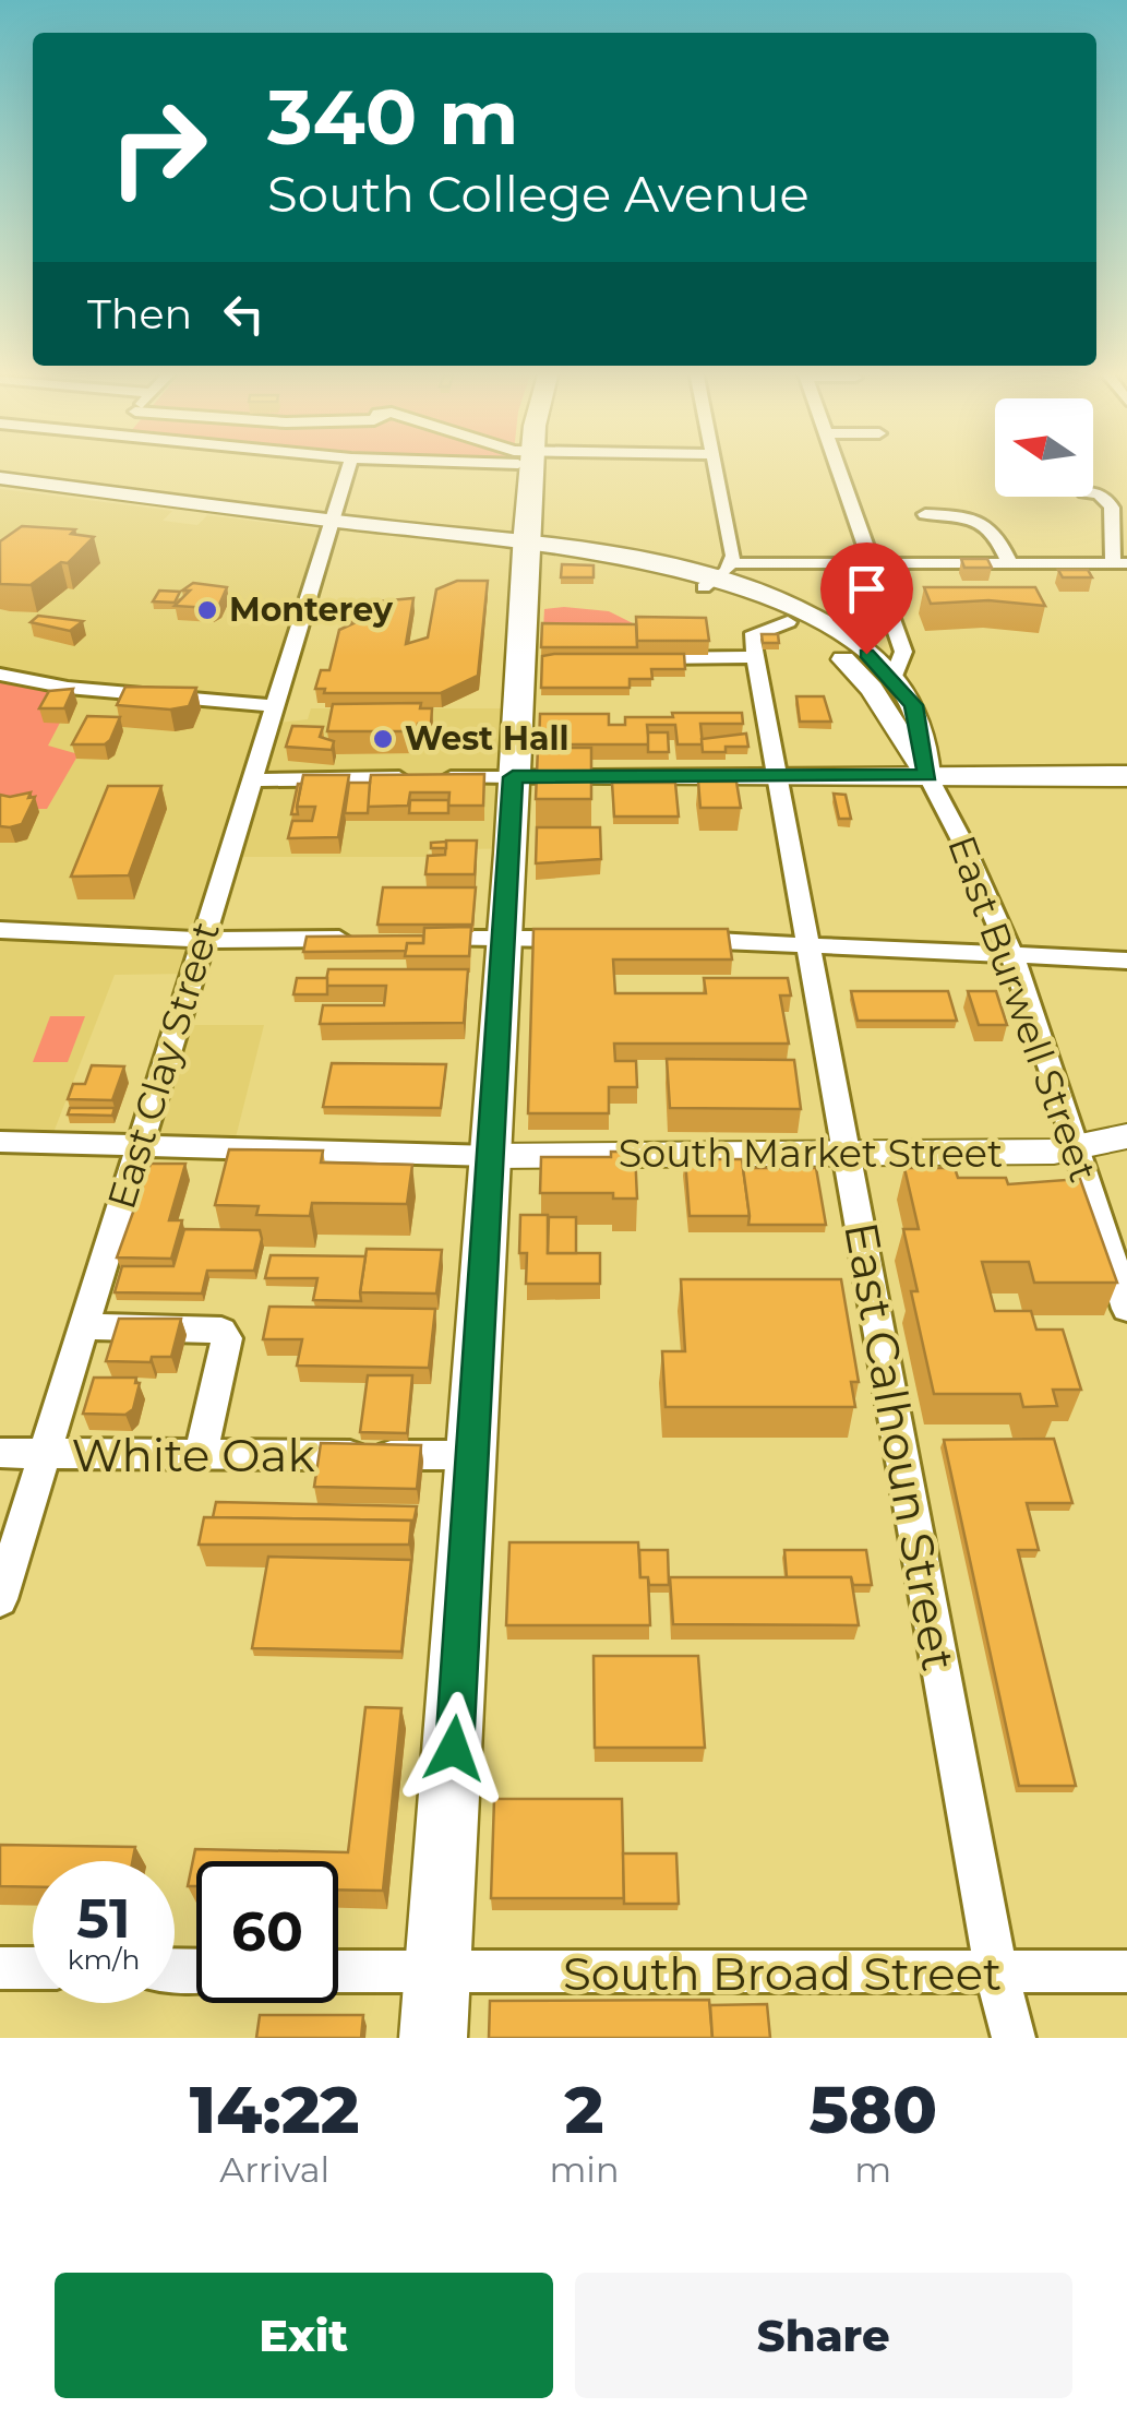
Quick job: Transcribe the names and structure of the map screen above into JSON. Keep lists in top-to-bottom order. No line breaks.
{"streets":{"street":["East Burwell Street","East Clay Street","South Market Street","East Calhoun Street","White Oak","South Broad Street"]},"crossings":[["East Burwell Street","South Market Street"],["East Clay Street","White Oak"],["South Market Street","East Calhoun Street"],["East Calhoun Street","South Broad Street"]],"places":["Monterey","West Hall"],"north":"left","page":{"turn":["340 m","South College Avenue"],"then":"Then","speed":"51 km/h","limit":"60","eta":["14:22","Arrival","2","min","580","m"],"buttons":["Exit","Share"]}}
